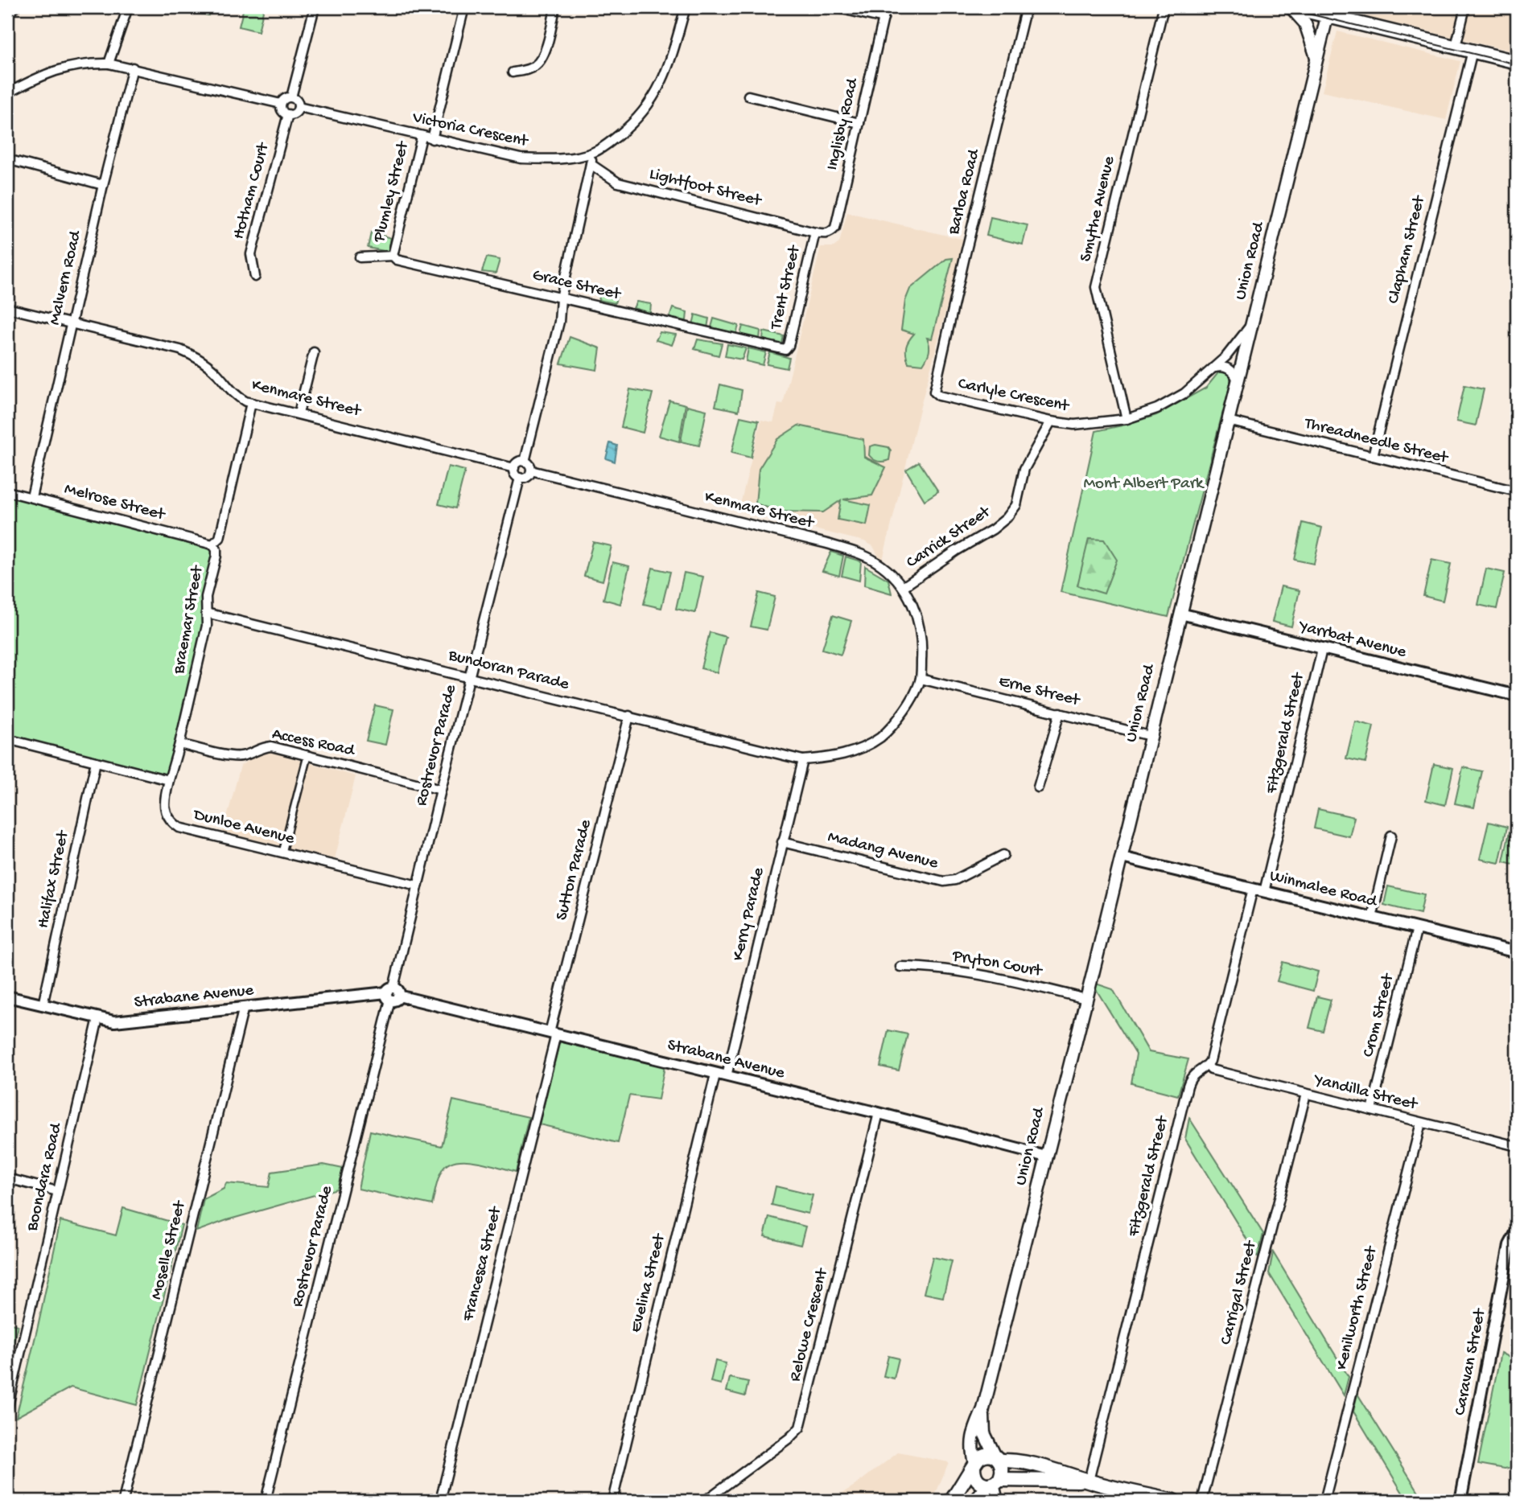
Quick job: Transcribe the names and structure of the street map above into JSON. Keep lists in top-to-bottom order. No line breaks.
{"streets":{"main road":["Union Road"],"street":["Inglisby Road","Victoria Crescent","Lightfoot Street","Hotham Court","Plumley Street","Barloa Road","Smythe Avenue","Clapham Street","Malvern Road","Grace Street","Trent Street","Carlyle Crescent","Kenmare Street","Threadneedle Street","Melrose Street","Carrick Street","Braemar Street","Yarrbat Avenue","Bundoran Parade","Erne Street","Fitzgerald Street","Access Road","Rostrevor Parade","Dunloe Avenue","Madang Avenue","Sutton Parade","Halifax Street","Winmalee Road","Kerry Parade","Pryton Court","Strabane Avenue","Crom Street","Yandilla Street","Boondara Road","Moselle Street","Francesca Street","Evelina Street","Carrigal Street","Kenilworth Street","Relowe Crescent","Caravan Street"]},"crossings":[["Inglisby Road","Lightfoot Street"],["Inglisby Road","Trent Street"],["Victoria Crescent","Hotham Court"],["Victoria Crescent","Plumley Street"],["Lightfoot Street","Trent Street"],["Plumley Street","Grace Street"],["Barloa Road","Carlyle Crescent"],["Smythe Avenue","Carlyle Crescent"],["Clapham Street","Threadneedle Street"],["Union Road","Carlyle Crescent"],["Union Road","Threadneedle Street"],["Union Road","Yarrbat Avenue"],["Union Road","Erne Street"],["Union Road","Winmalee Road"],["Union Road","Pryton Court"],["Union Road","Strabane Avenue"],["Malvern Road","Kenmare Street"],["Malvern Road","Melrose Street"],["Grace Street","Trent Street"],["Carlyle Crescent","Carrick Street"],["Kenmare Street","Carrick Street"],["Kenmare Street","Braemar Street"],["Kenmare Street","Bundoran Parade"],["Kenmare Street","Erne Street"],["Kenmare Street","Rostrevor Parade"],["Melrose Street","Braemar Street"],["Braemar Street","Bundoran Parade"],["Braemar Street","Access Road"],["Braemar Street","Dunloe Avenue"],["Yarrbat Avenue","Fitzgerald Street"],["Bundoran Parade","Erne Street"],["Bundoran Parade","Rostrevor Parade"],["Bundoran Parade","Sutton Parade"],["Bundoran Parade","Kerry Parade"],["Fitzgerald Street","Winmalee Road"],["Fitzgerald Street","Yandilla Street"],["Access Road","Rostrevor Parade"],["Rostrevor Parade","Dunloe Avenue"],["Rostrevor Parade","Strabane Avenue"],["Madang Avenue","Kerry Parade"],["Sutton Parade","Strabane Avenue"],["Sutton Parade","Francesca Street"],["Halifax Street","Strabane Avenue"],["Winmalee Road","Crom Street"],["Kerry Parade","Strabane Avenue"],["Kerry Parade","Evelina Street"],["Strabane Avenue","Boondara Road"],["Strabane Avenue","Moselle Street"],["Strabane Avenue","Francesca Street"],["Strabane Avenue","Evelina Street"],["Strabane Avenue","Relowe Crescent"],["Crom Street","Yandilla Street"],["Yandilla Street","Carrigal Street"],["Yandilla Street","Kenilworth Street"]],"parks":["Mont Albert Park"]}
